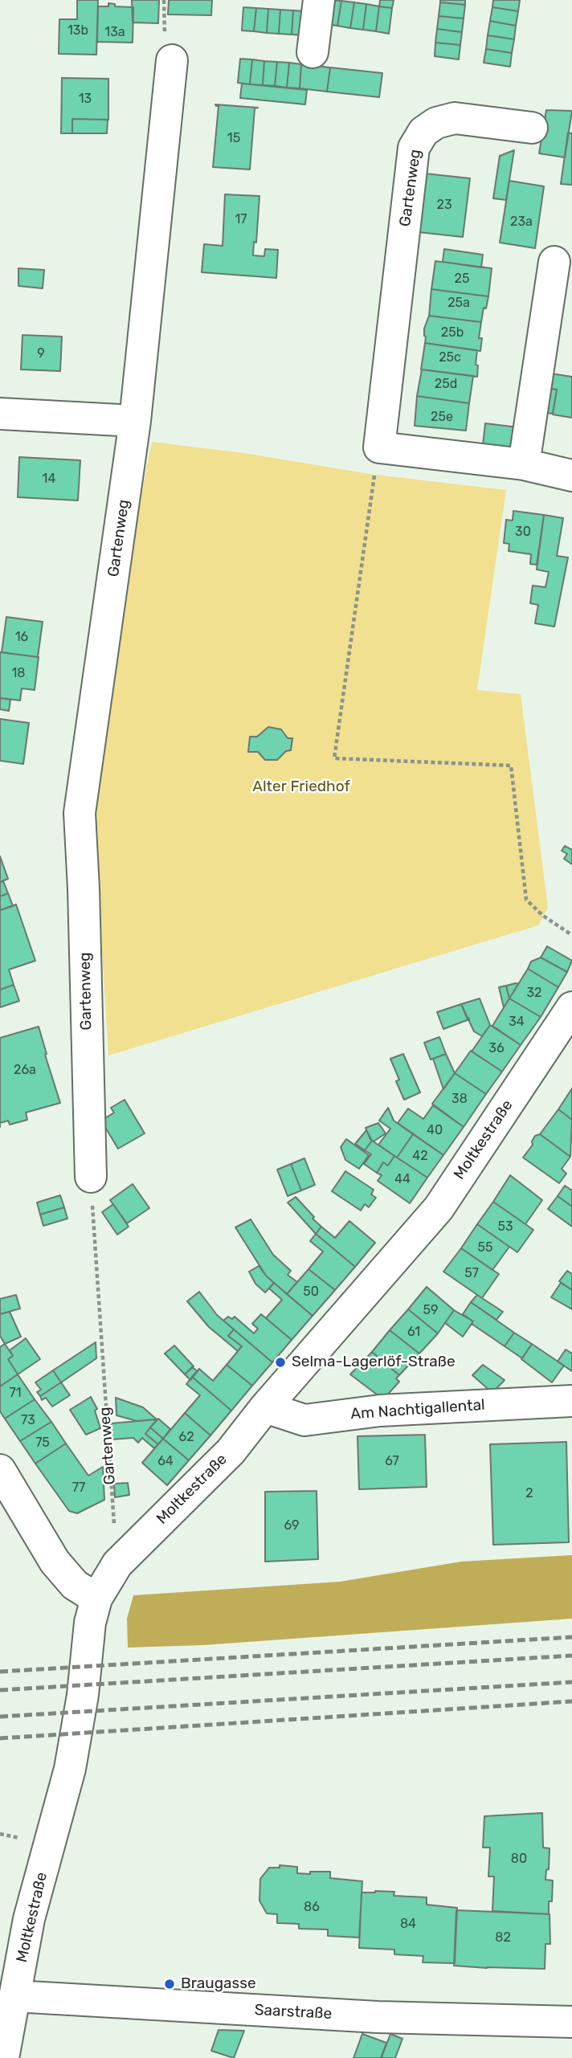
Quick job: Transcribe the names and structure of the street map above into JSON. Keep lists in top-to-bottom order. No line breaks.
{"streets":{"street":["Gartenweg","Moltkestraße","Am Nachtigallental","Saarstraße"]},"crossings":[["Gartenweg","Moltkestraße"],["Moltkestraße","Am Nachtigallental"],["Moltkestraße","Saarstraße"]],"parks":["Alter Friedhof"],"places":["Selma-Lagerlöf-Straße","Braugasse"],"house_numbers":["13b","13a","13","15","23","17","23a","25","25a","25b","9","25c","25d","25e","14","30","16","18","32","34","36","26a","38","40","42","44","53","55","57","50","59","61","71","73","62","75","64","67","77","2","69","80","86","84","82"]}
